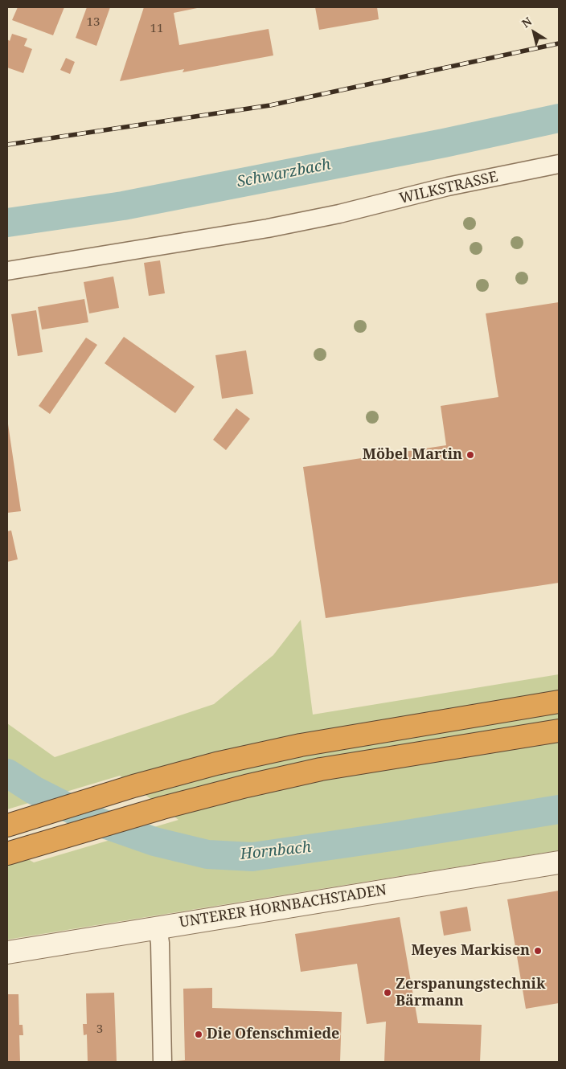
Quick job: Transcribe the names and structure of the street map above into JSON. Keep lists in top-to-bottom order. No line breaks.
{"streets":{"street":["WILKSTRASSE","UNTERER HORNBACHSTADEN"]},"water":["Schwarzbach","Hornbach"],"places":["Möbel Martin","Meyes Markisen","Zerspanungstechnik Bärmann","Die Ofenschmiede"],"house_numbers":["13","11","3"],"north":"top left"}
